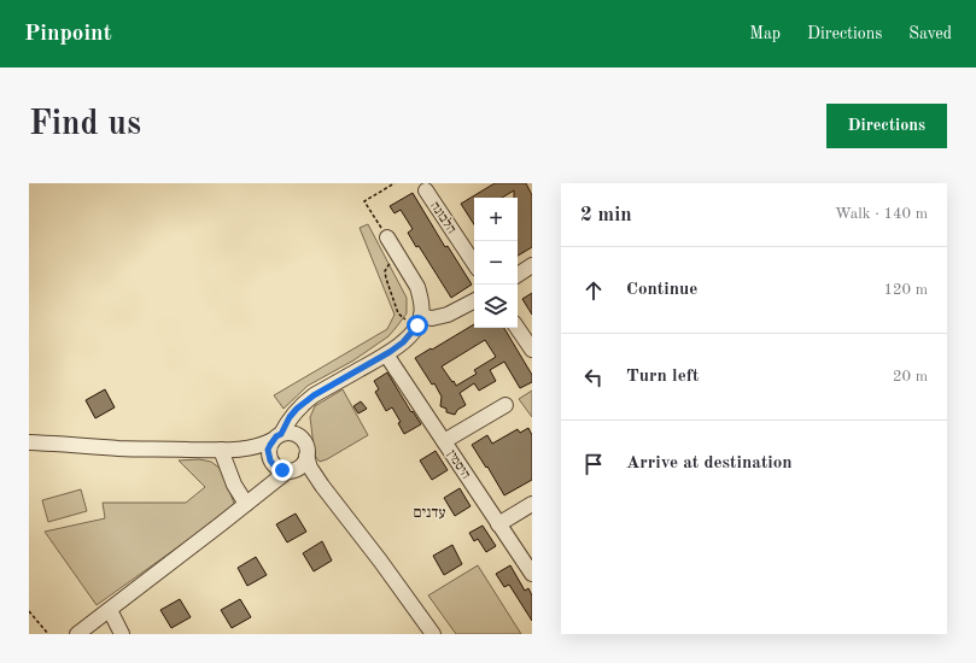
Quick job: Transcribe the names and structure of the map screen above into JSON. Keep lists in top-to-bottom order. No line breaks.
{"streets":{"street":["הלבונה","היסמין"]},"districts":["עדנים"],"page":{"header":"Pinpoint","nav":["Map","Directions","Saved"],"buttons":"Directions","title":"Find us","heading":["2 min","Walk · 140 m"],"map_buttons":["+","−"],"list":[["Continue","120 m"],["Turn left","20 m"],"Arrive at destination"]}}
